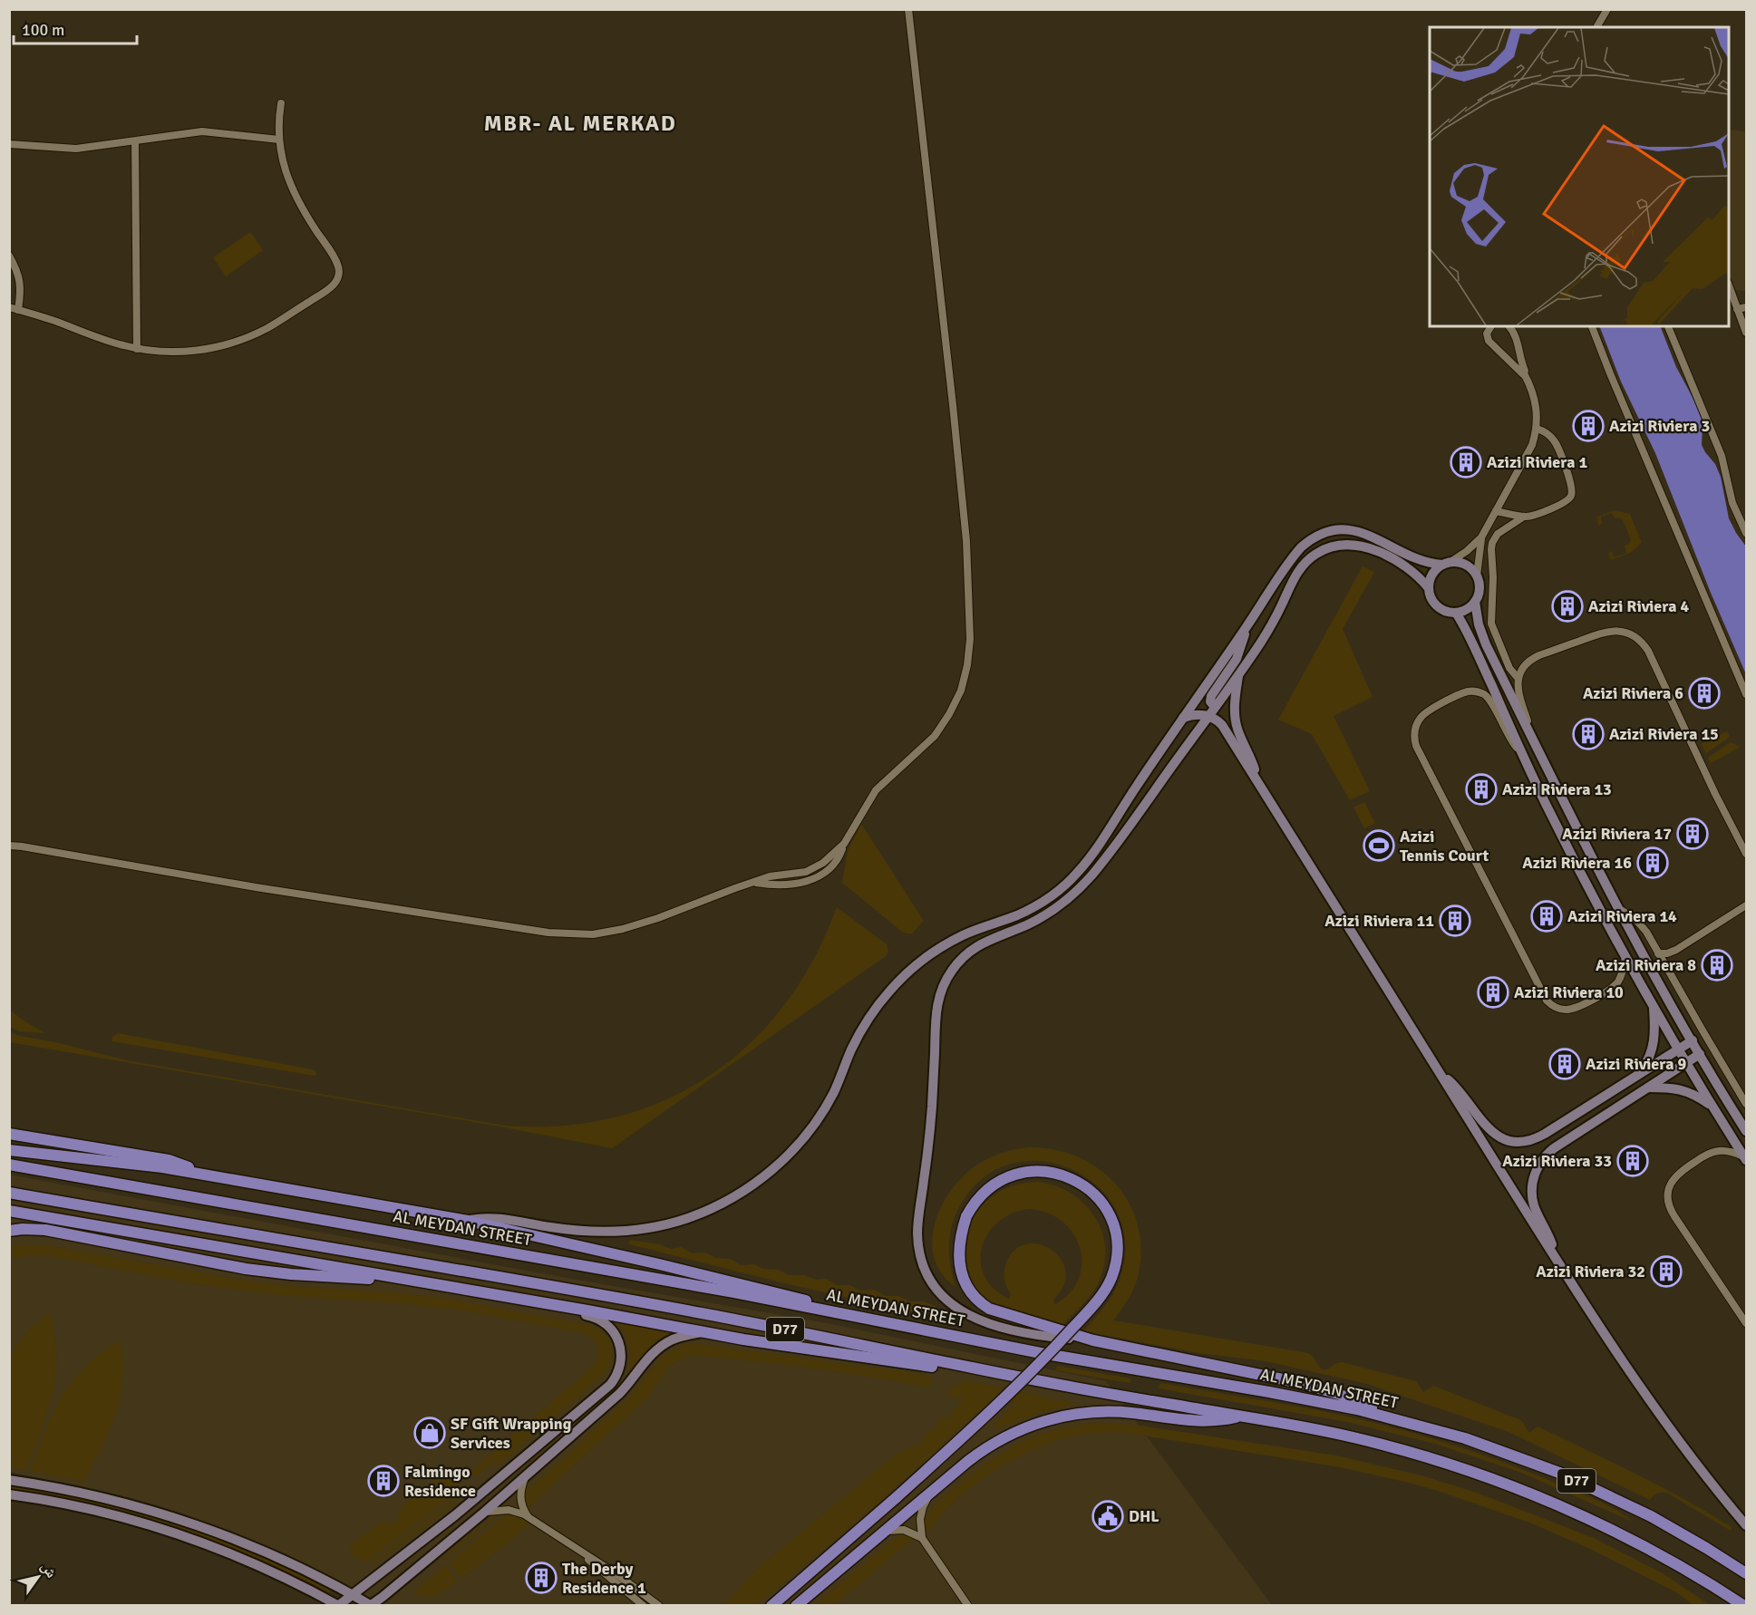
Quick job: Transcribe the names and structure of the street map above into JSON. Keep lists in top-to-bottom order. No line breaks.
{"streets":{"main road":["AL MEYDAN STREET","D77"]},"districts":["MBR- AL MERKAD"],"places":{"building":["Azizi Riviera 3","Azizi Riviera 1","Azizi Riviera 4","Azizi Riviera 6","Azizi Riviera 15","Azizi Riviera 13","Azizi Riviera 17","Azizi Riviera 16","Azizi Riviera 14","Azizi Riviera 11","Azizi Riviera 8","Azizi Riviera 10","Azizi Riviera 9","Azizi Riviera 33","Azizi Riviera 32","Falmingo Residence","The Derby Residence 1"],"sports":["Azizi Tennis Court"],"shop":["SF Gift Wrapping Services"],"public building":["DHL"]},"scale_bar":"100 m","north":"top right"}
